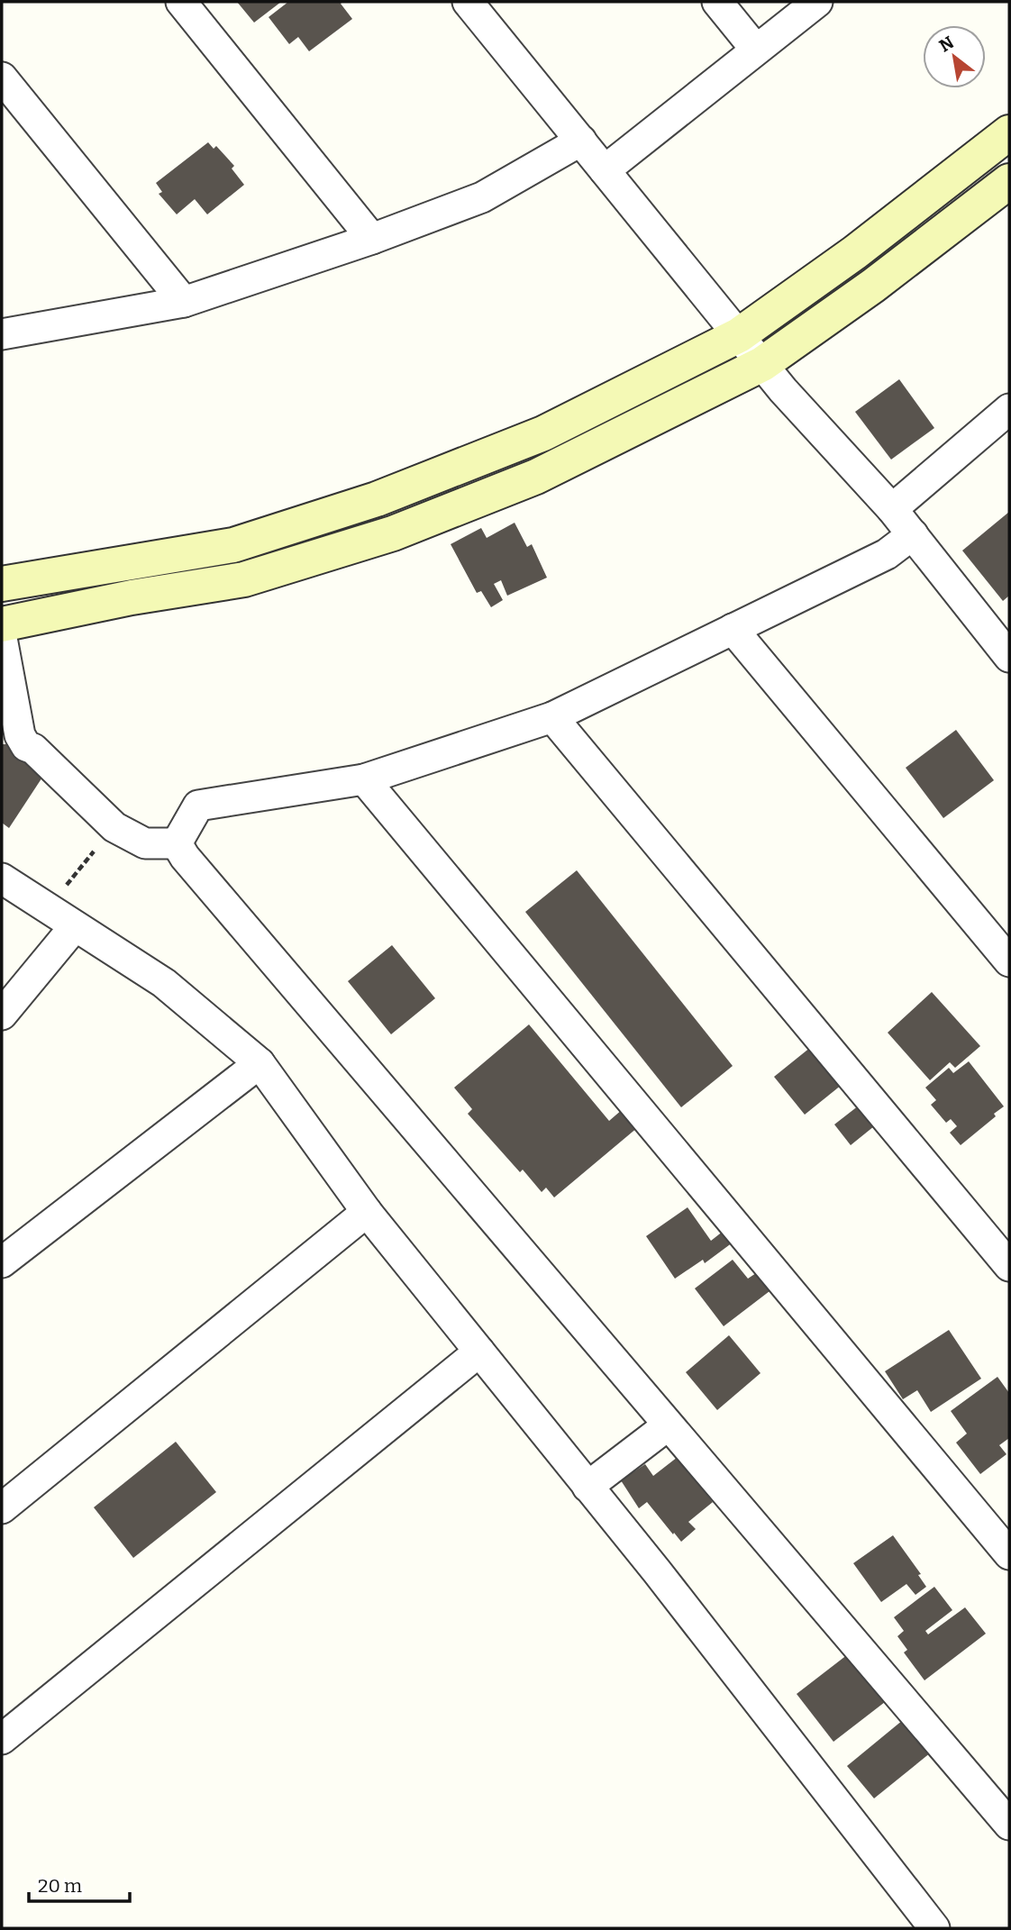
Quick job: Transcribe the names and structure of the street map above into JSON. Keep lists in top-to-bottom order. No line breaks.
{"scale_bar":"20 m","north":"top left"}
